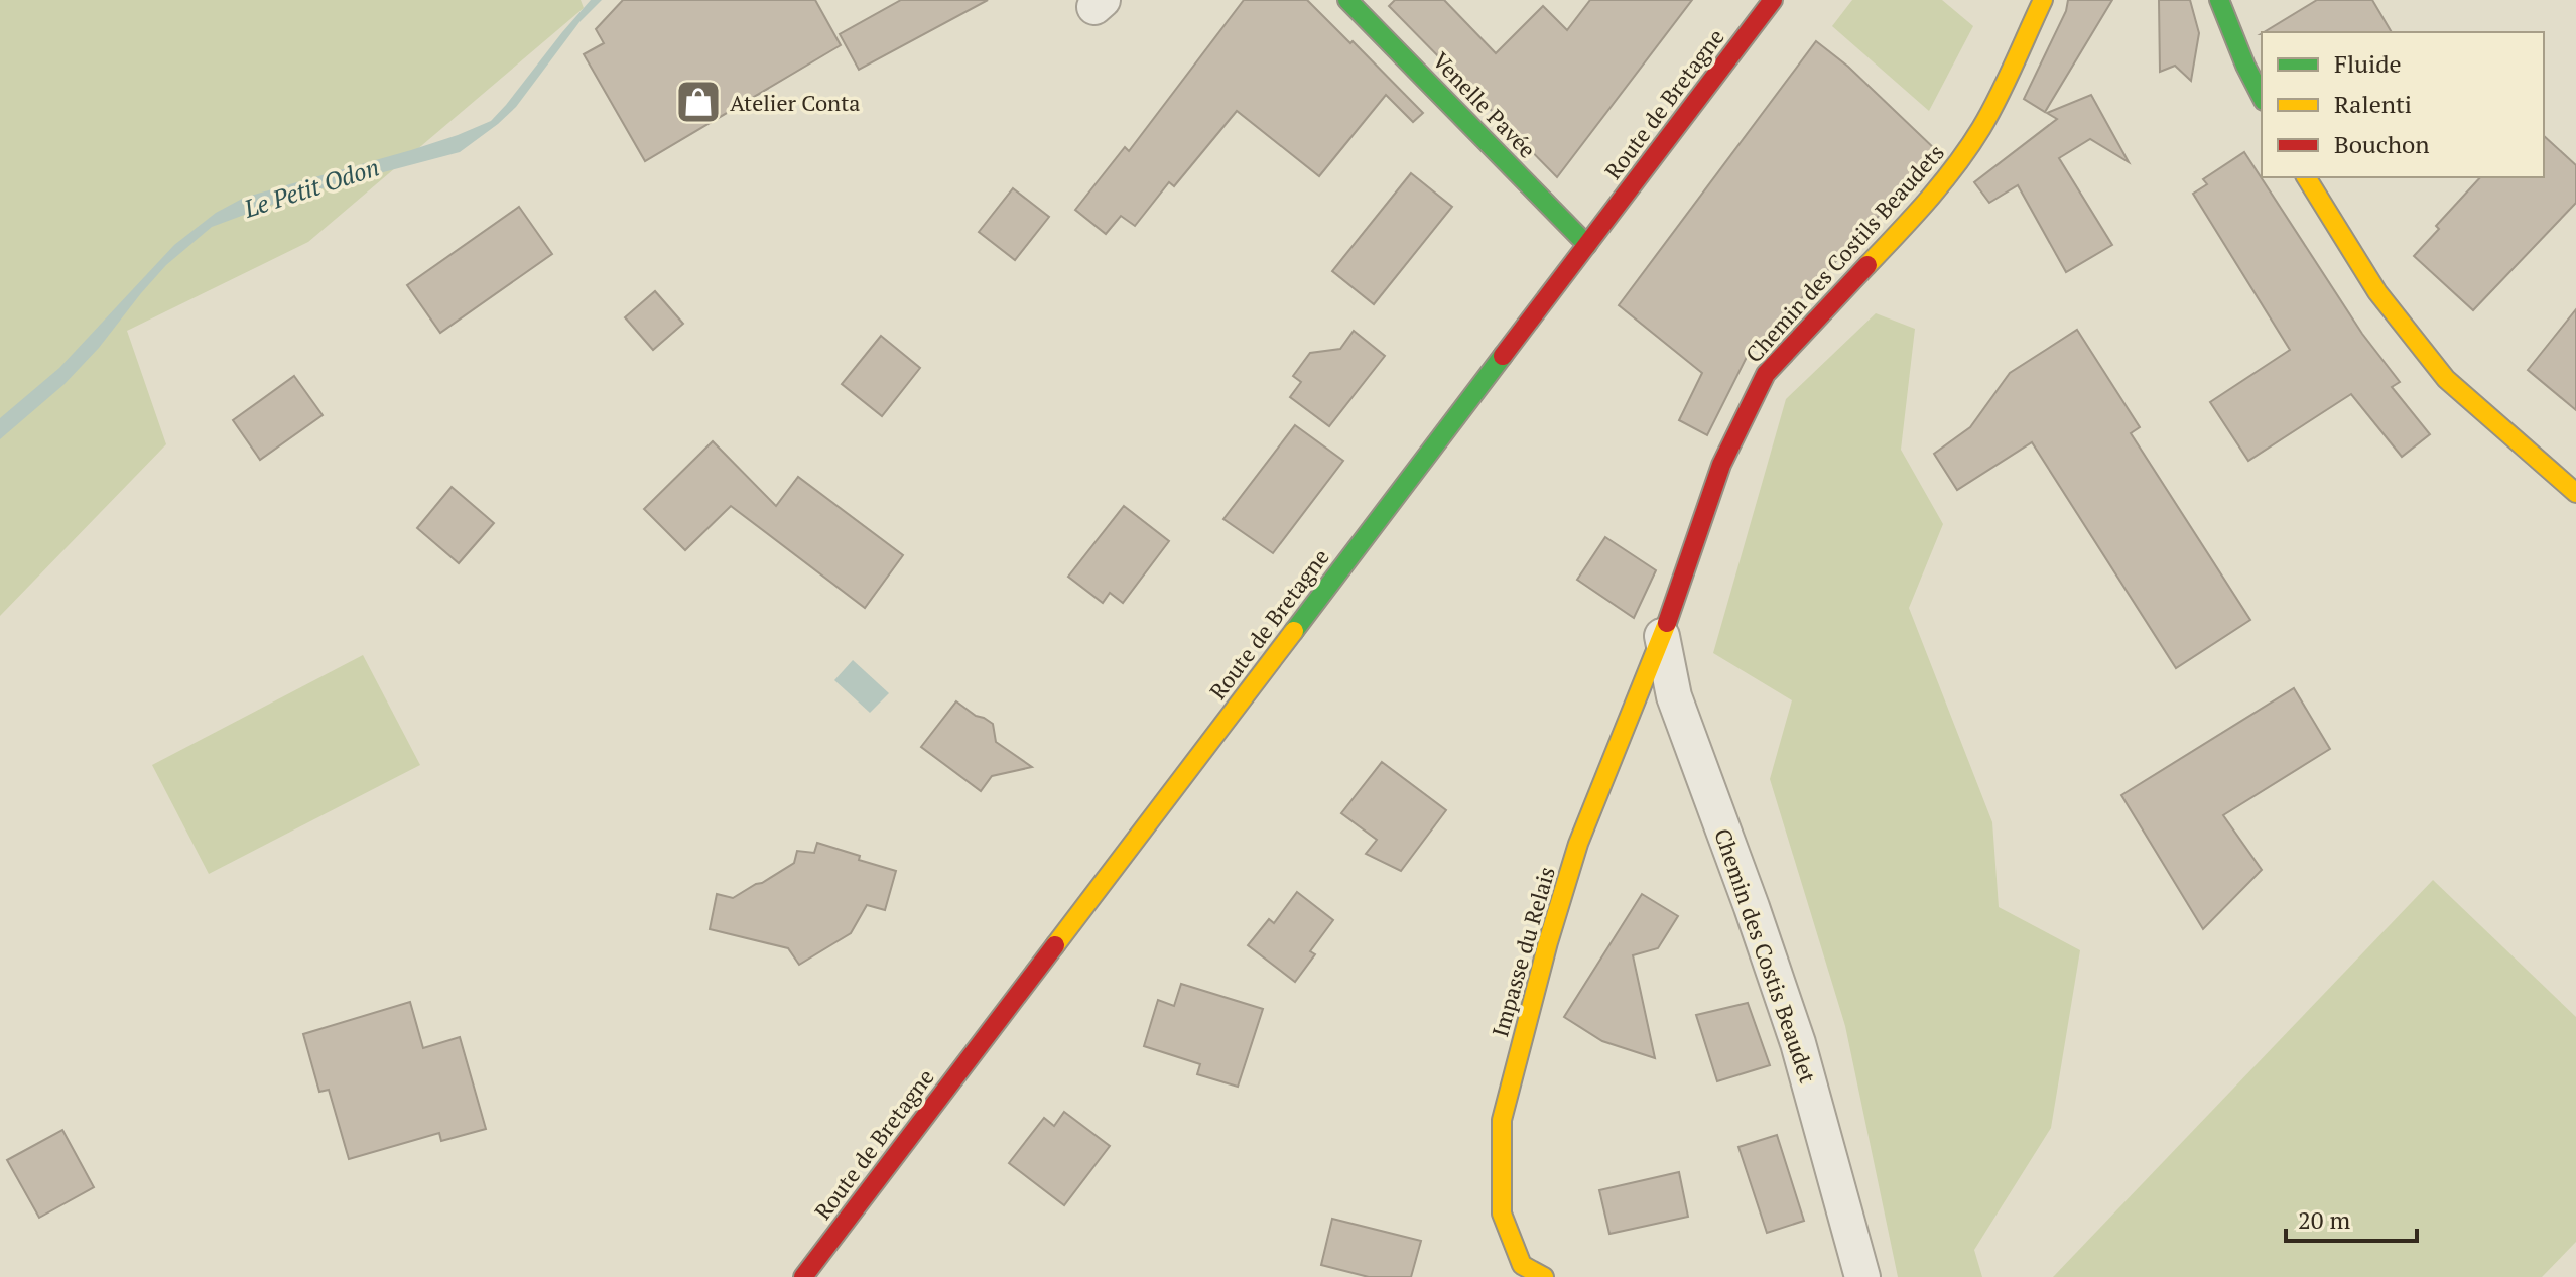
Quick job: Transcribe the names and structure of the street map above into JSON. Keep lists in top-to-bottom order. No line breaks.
{"streets":{"street":["Route de Bretagne","Venelle Pavée","Chemin des Costils Beaudets","Impasse du Relais","Chemin des Costis Beaudet"]},"crossings":[["Route de Bretagne","Venelle Pavée"],["Chemin des Costils Beaudets","Impasse du Relais"],["Chemin des Costils Beaudets","Chemin des Costis Beaudet"],["Impasse du Relais","Chemin des Costis Beaudet"]],"water":["Le Petit Odon"],"places":{"shop":["Atelier Conta"]},"legend":["Fluide","Ralenti","Bouchon"],"scale_bar":"20 m"}
